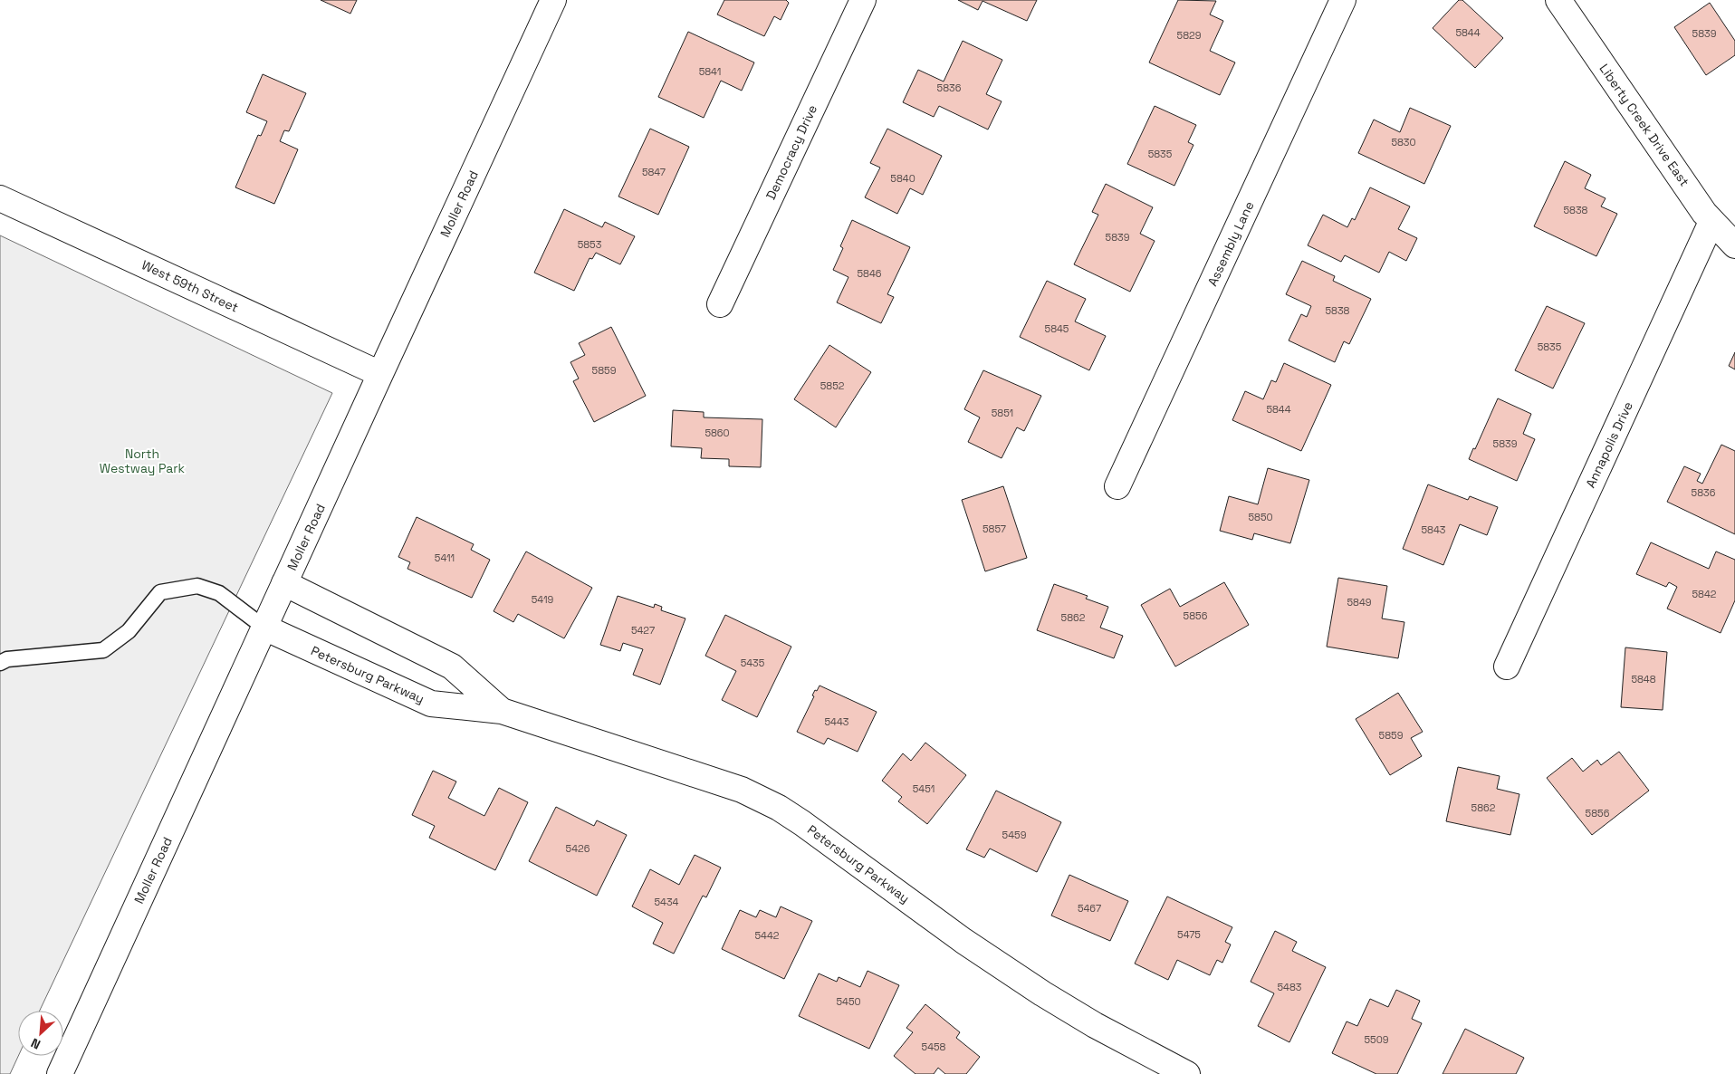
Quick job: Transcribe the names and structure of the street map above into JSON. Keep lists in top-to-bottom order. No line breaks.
{"streets":{"street":["Liberty Creek Drive East","Democracy Drive","Moller Road","Assembly Lane","West 59th Street","Annapolis Drive","Petersburg Parkway"]},"crossings":[["Liberty Creek Drive East","Annapolis Drive"],["Moller Road","West 59th Street"],["Moller Road","Petersburg Parkway"]],"parks":["North Westway Park"],"house_numbers":["5844","5839","5829","5841","5836","5830","5835","5847","5840","5838","5839","5853","5846","5838","5845","5835","5859","5852","5844","5851","5860","5839","5836","5850","5857","5843","5411","5842","5419","5849","5856","5862","5427","5435","5848","5443","5859","5451","5862","5856","5459","5426","5434","5467","5475","5442","5483","5450","5509","5458"],"north":"bottom left"}
